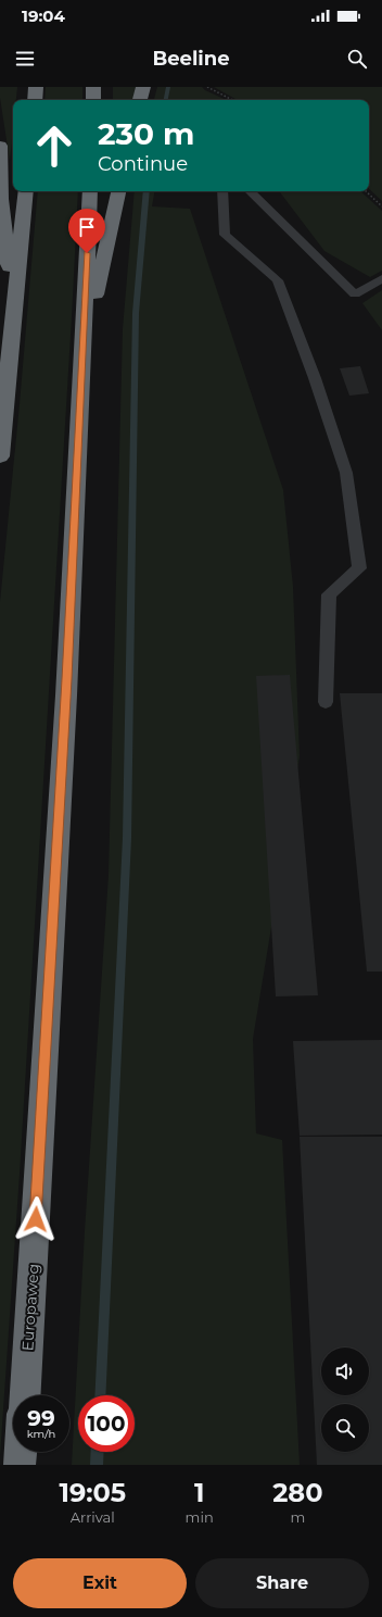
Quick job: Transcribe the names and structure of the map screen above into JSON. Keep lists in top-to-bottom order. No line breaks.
{"streets":{"highway":["Europaweg"]},"page":{"status":"19:04","header":"Beeline","turn":["230 m","Continue"],"speed":"99 km/h","limit":"100","eta":["19:05","Arrival","1","min","280","m"],"buttons":["Exit","Share"]}}
